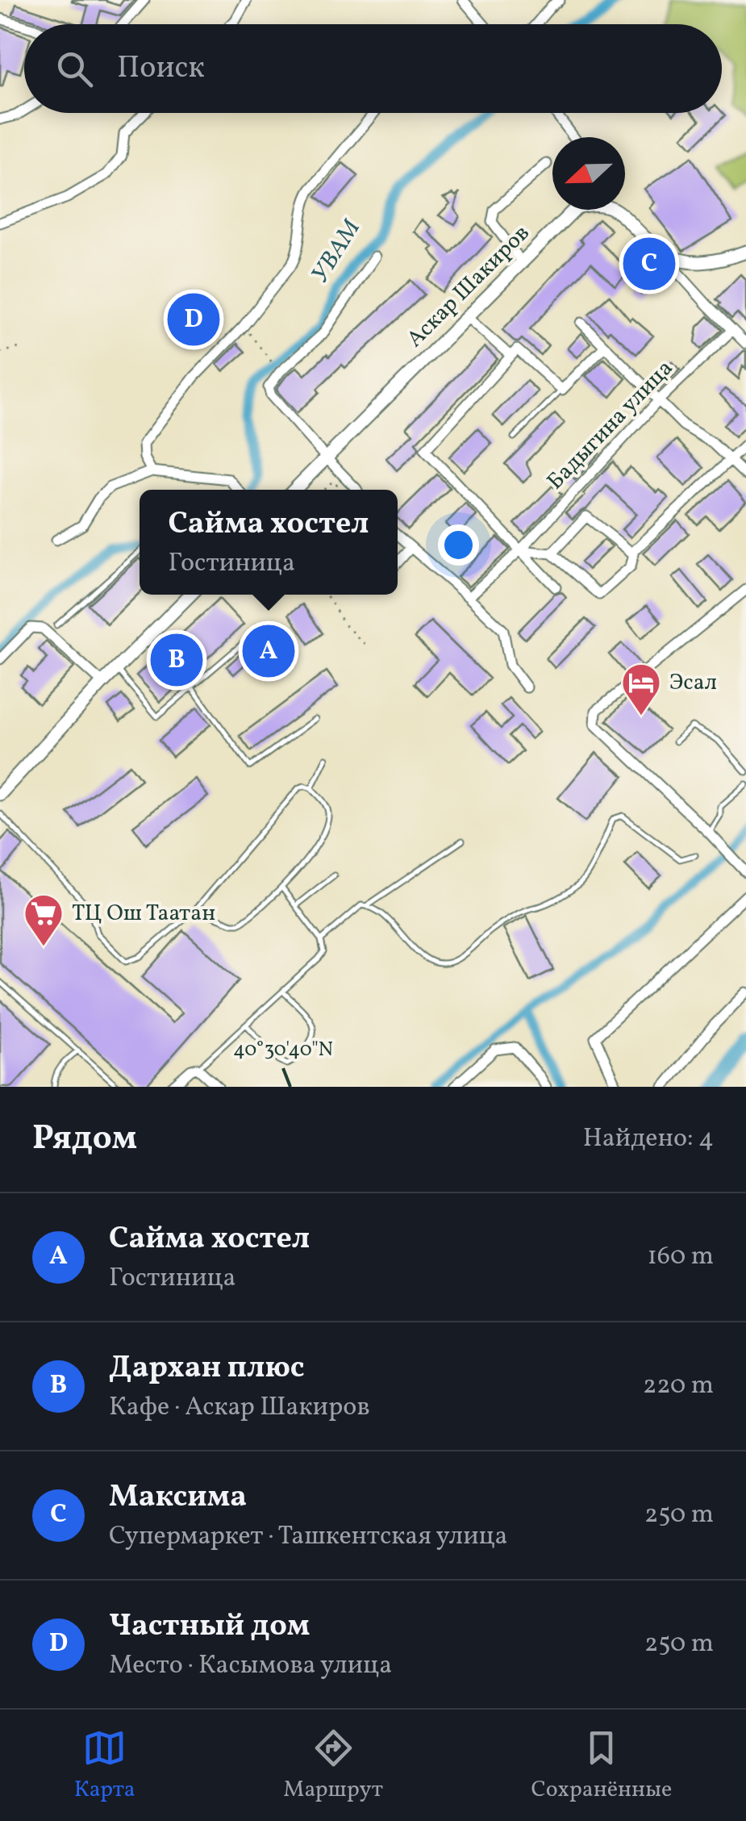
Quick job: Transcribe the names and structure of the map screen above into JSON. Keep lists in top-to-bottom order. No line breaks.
{"streets":{"main road":["Аскар Шакиров"],"street":["Бадыгина улица"]},"water":["УВАМ"],"places":{"hotel":["Эсал"],"supermarket":["ТЦ Ош Таатан"]},"north":"left","page":{"search":"Поиск","pins":["C","D","A","B"],"popup":["Сайма хостел","Гостиница"],"heading":["Рядом","Найдено: 4"],"list":[{"mark":"A","name":"Сайма хостел","note":"Гостиница","value":"160 m"},{"mark":"B","name":"Дархан плюс","note":"Кафе · Аскар Шакиров","value":"220 m"},{"mark":"C","name":"Максима","note":"Супермаркет · Ташкентская улица","value":"250 m"},{"mark":"D","name":"Частный дом","note":"Место · Касымова улица","value":"250 m"}],"nav":["Карта","Маршрут","Сохранённые"]},"coordinates":["40°30'40\"N"]}
